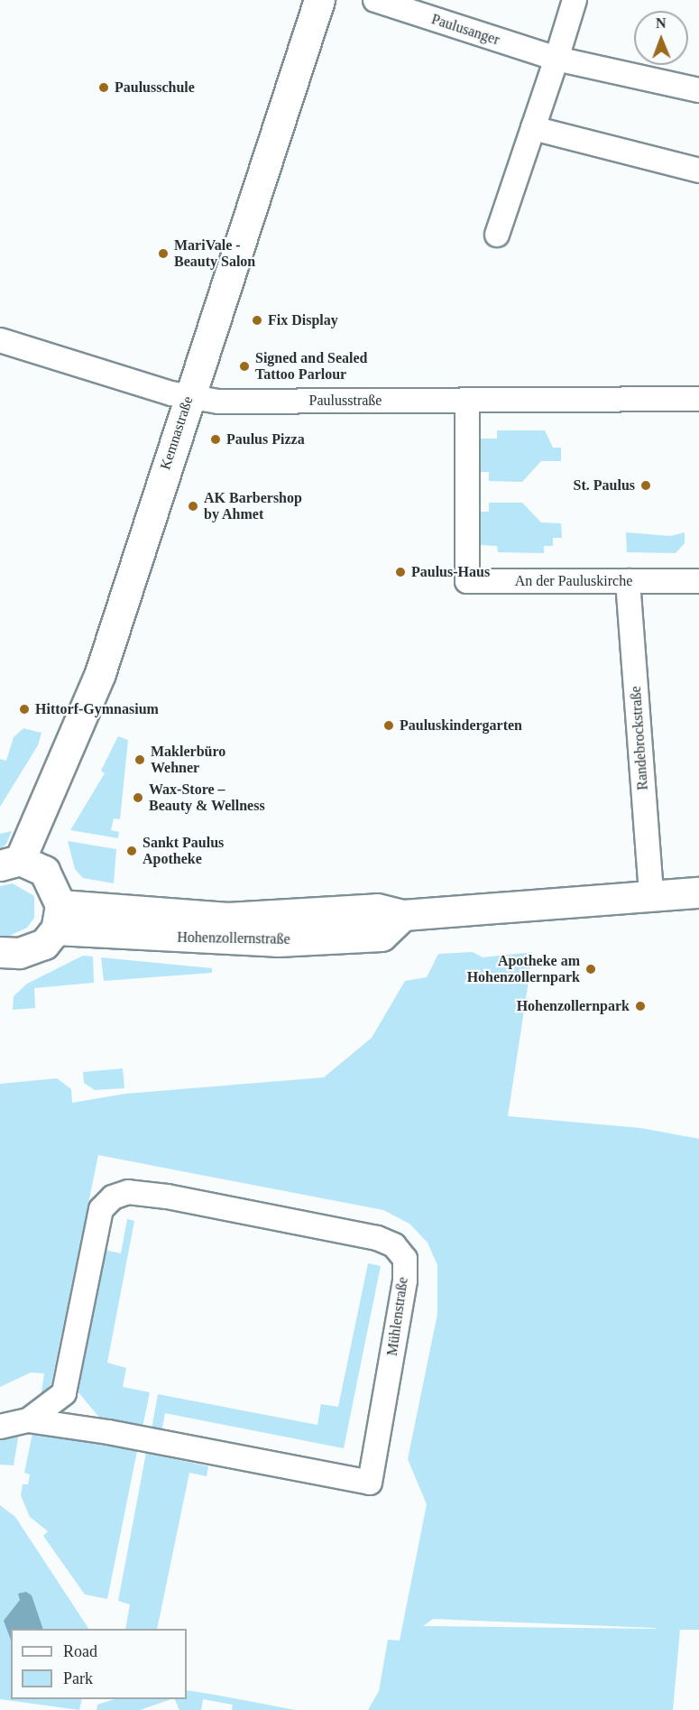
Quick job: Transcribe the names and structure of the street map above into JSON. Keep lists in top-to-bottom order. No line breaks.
{"streets":{"main road":["Kemnastraße","Hohenzollernstraße"],"street":["Paulusanger","Paulusstraße","An der Pauluskirche","Randebrockstraße","Mühlenstraße"]},"crossings":[["Paulusstraße","Kemnastraße"],["Paulusstraße","An der Pauluskirche"],["An der Pauluskirche","Randebrockstraße"],["Randebrockstraße","Hohenzollernstraße"]],"places":["Paulusschule","MariVale - Beauty Salon","Fix Display","Signed and Sealed Tattoo Parlour","Paulus Pizza","St. Paulus","AK Barbershop by Ahmet","Paulus-Haus","Hittorf-Gymnasium","Pauluskindergarten","Maklerbüro Wehner","Wax-Store – Beauty & Wellness","Sankt Paulus Apotheke","Apotheke am Hohenzollernpark","Hohenzollernpark"],"legend":["Road","Park"],"north":"top"}
